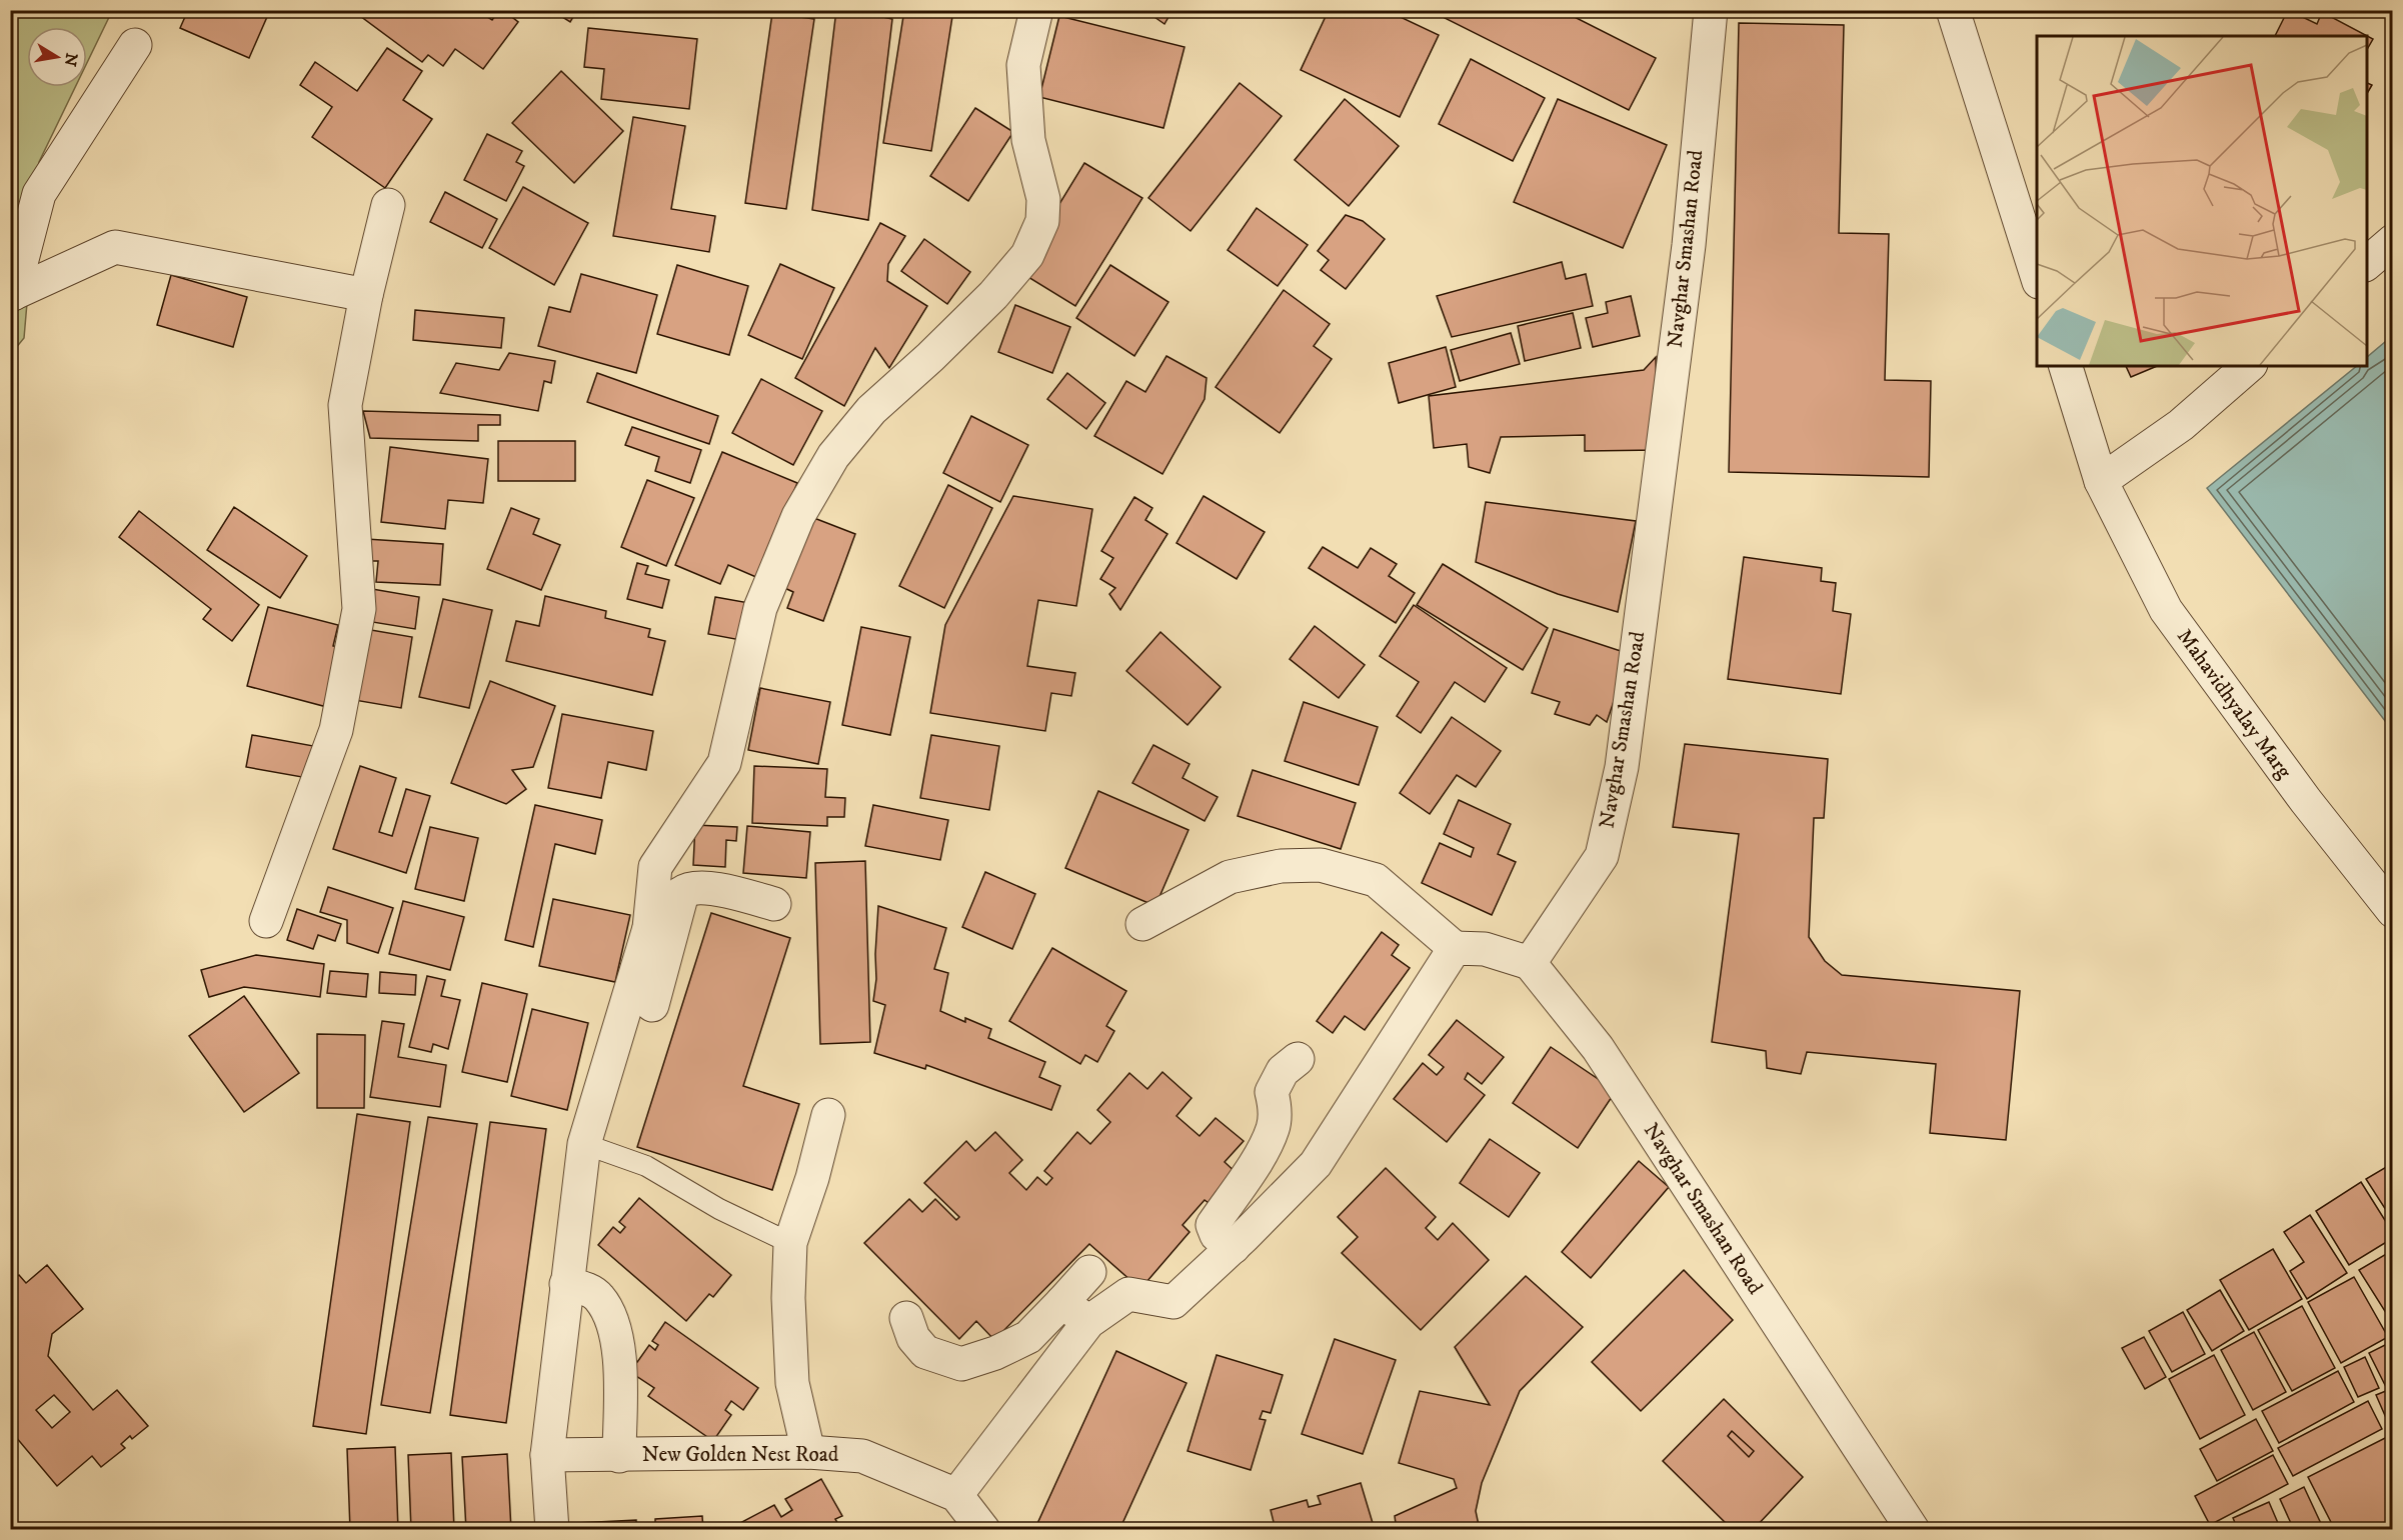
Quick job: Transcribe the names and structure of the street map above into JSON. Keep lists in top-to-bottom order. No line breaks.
{"streets":{"street":["Navghar Smashan Road","Mahavidhyalay Marg","New Golden Nest Road"]},"north":"right"}
